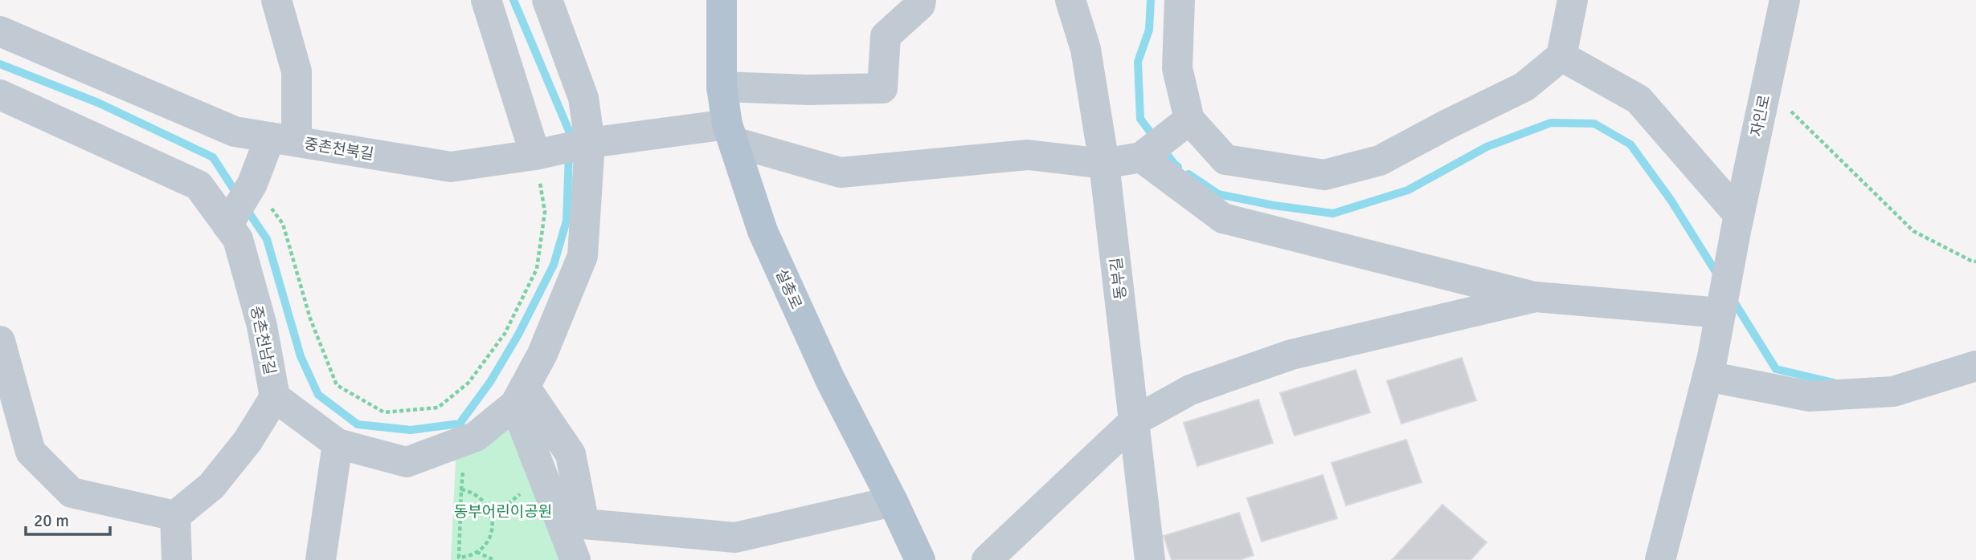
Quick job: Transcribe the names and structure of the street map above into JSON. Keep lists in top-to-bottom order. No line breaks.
{"streets":{"main road":["설총로"],"street":["자인로","중촌천북길","동부길","중촌천남길"]},"crossings":[["중촌천북길","설총로"]],"parks":["동부어린이공원"],"scale_bar":"20 m"}
